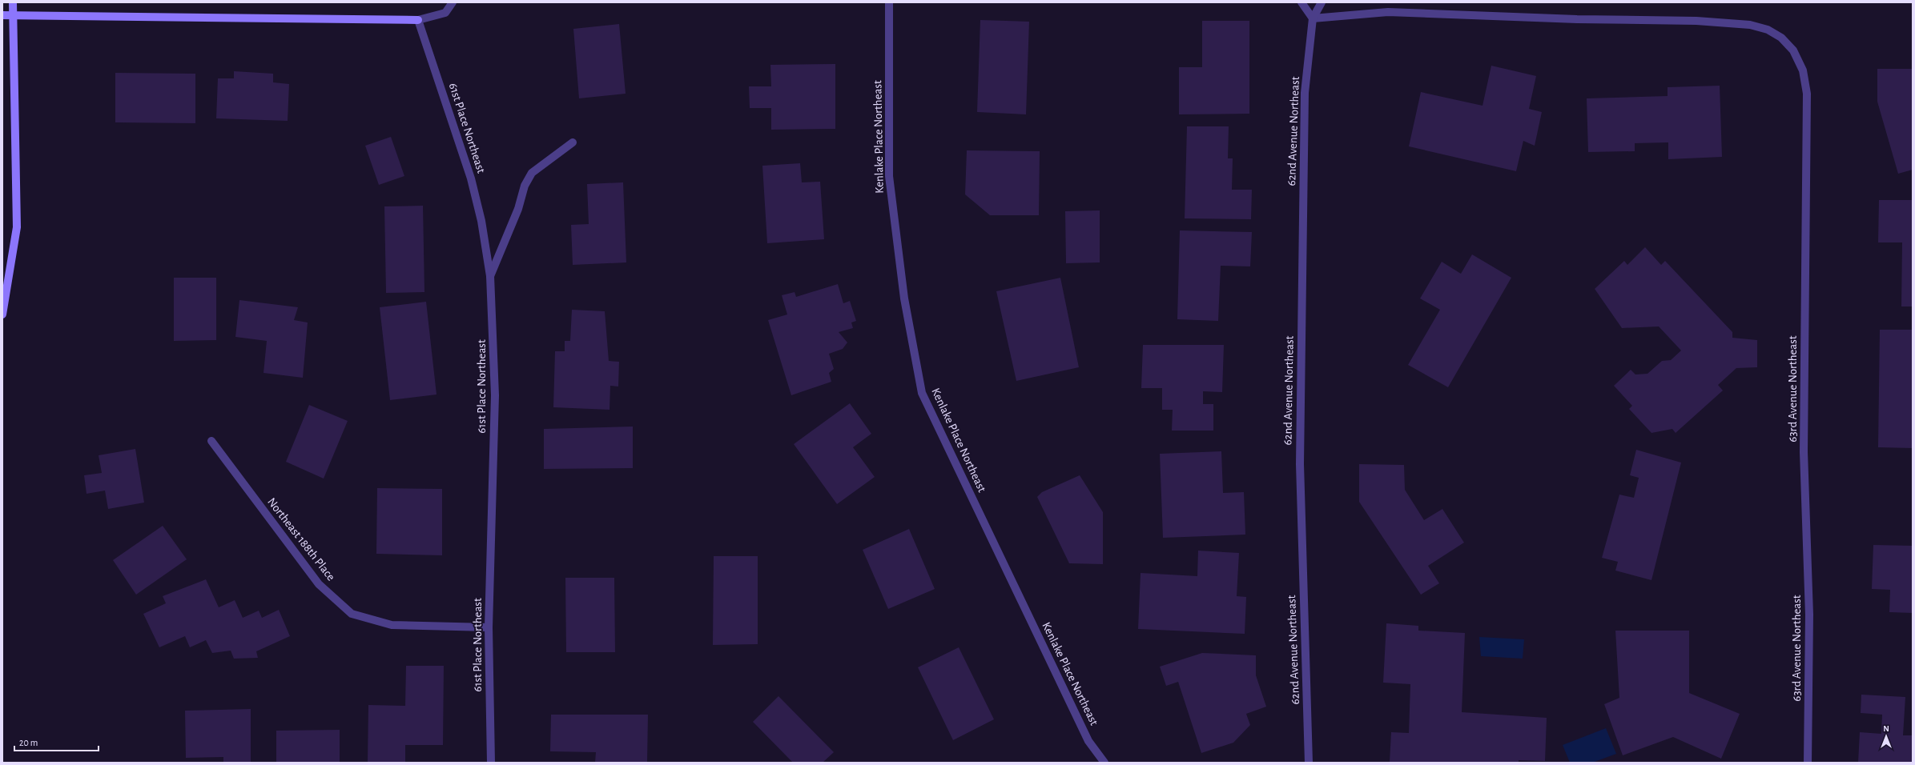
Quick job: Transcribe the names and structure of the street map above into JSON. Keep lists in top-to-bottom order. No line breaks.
{"streets":{"street":["61st Place Northeast","62nd Avenue Northeast","Kenlake Place Northeast","63rd Avenue Northeast","Northeast 188th Place"]},"crossings":[["61st Place Northeast","Northeast 188th Place"],["62nd Avenue Northeast","63rd Avenue Northeast"]],"scale_bar":"20 m","north":"top"}
